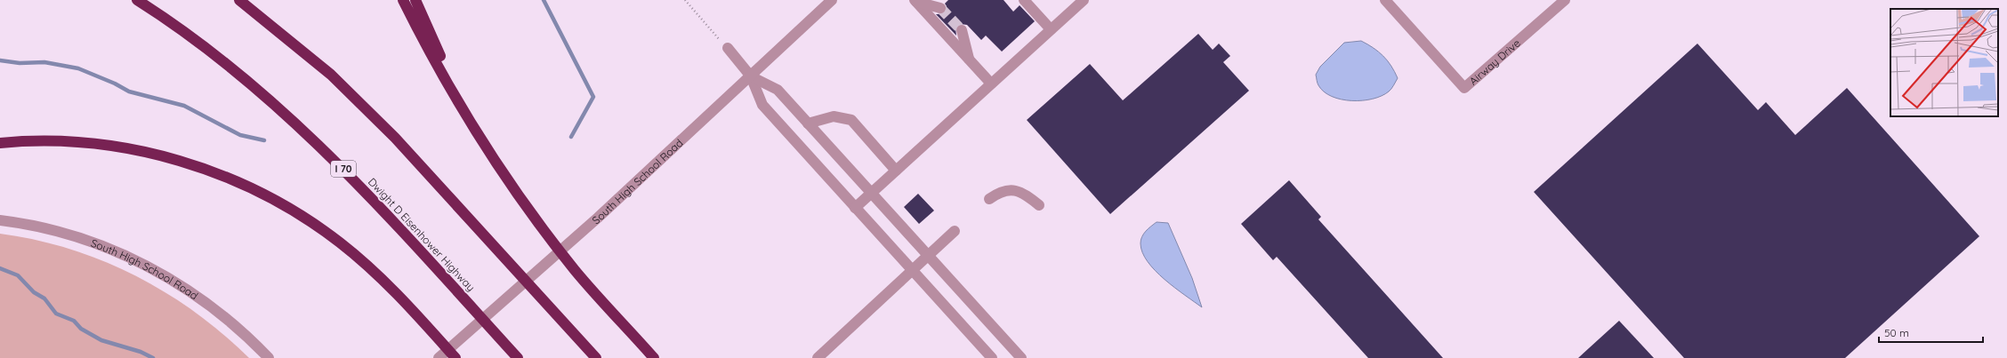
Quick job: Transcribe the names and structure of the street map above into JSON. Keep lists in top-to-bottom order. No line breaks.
{"streets":{"highway":["I 70","Dwight D Eisenhower Highway"],"street":["Airway Drive","South High School Road"]},"scale_bar":"50 m"}
